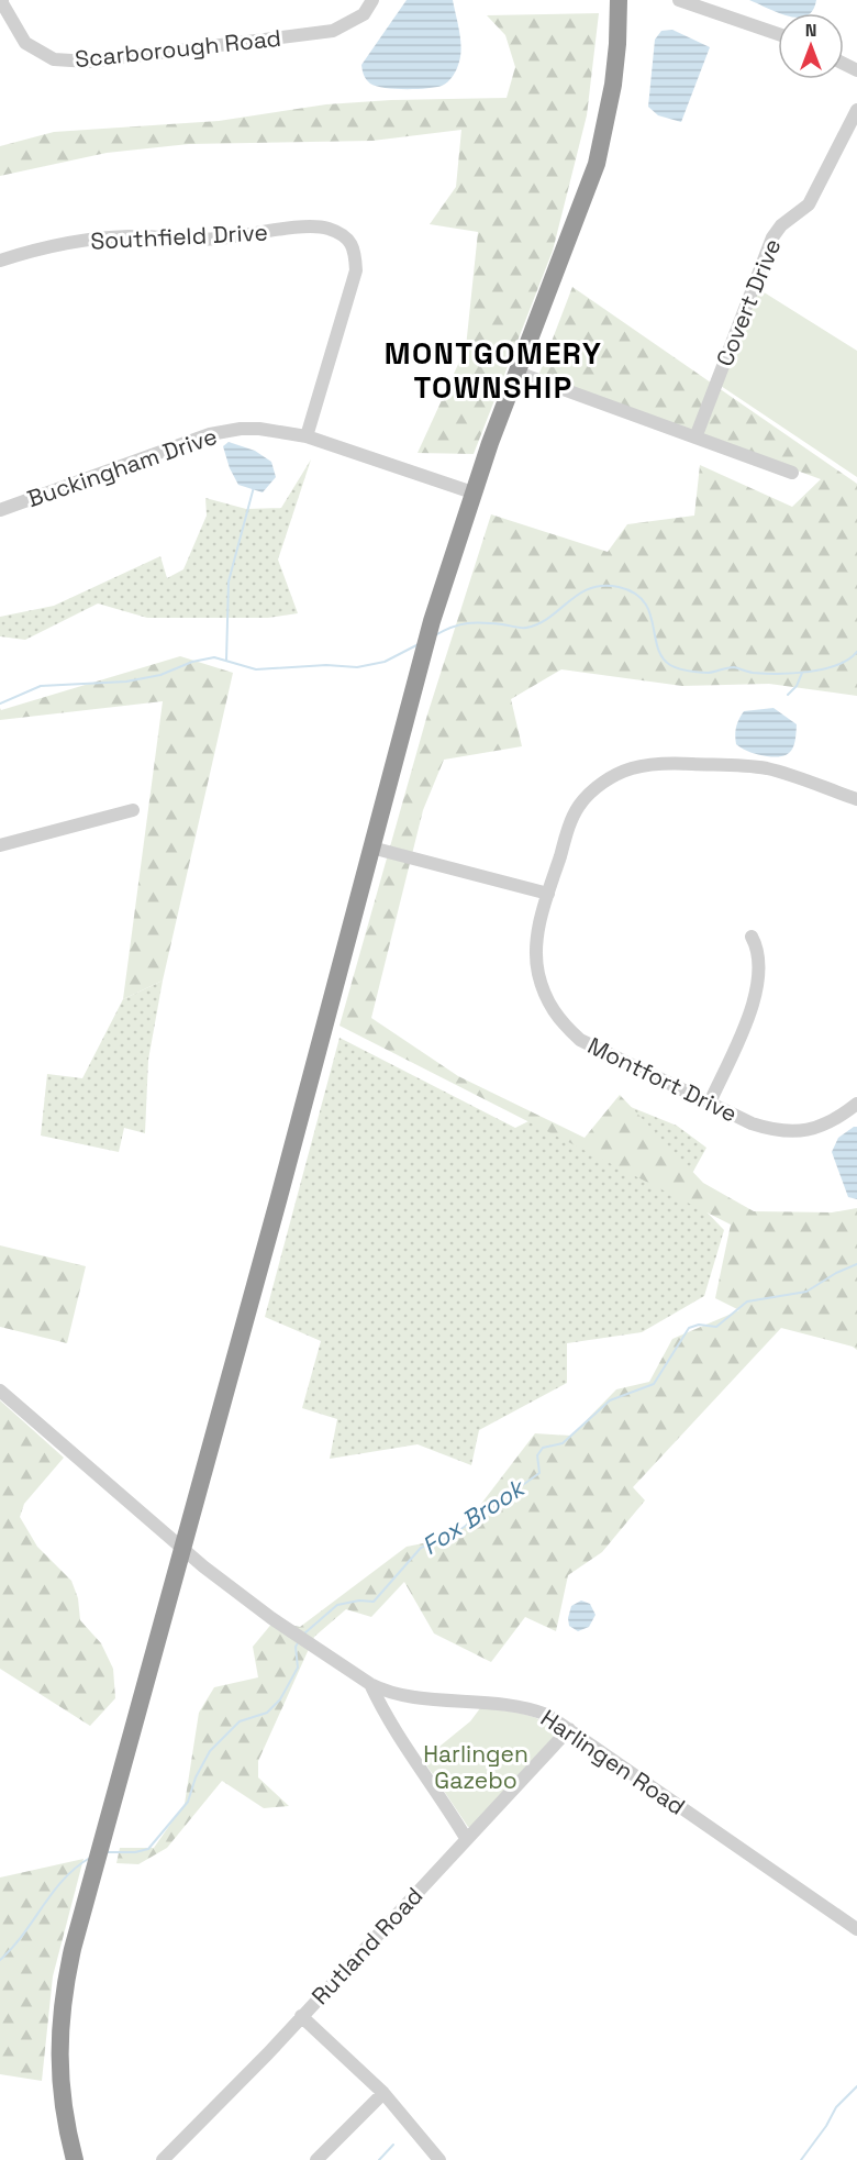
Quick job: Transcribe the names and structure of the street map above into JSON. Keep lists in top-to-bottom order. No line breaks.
{"streets":{"street":["Scarborough Road","Southfield Drive","Covert Drive","Buckingham Drive","Montfort Drive","Harlingen Road","Rutland Road"]},"crossings":[["Southfield Drive","Buckingham Drive"],["Harlingen Road","Rutland Road"]],"districts":["MONTGOMERY TOWNSHIP"],"water":["Fox Brook"],"parks":["Harlingen Gazebo"],"north":"top"}
